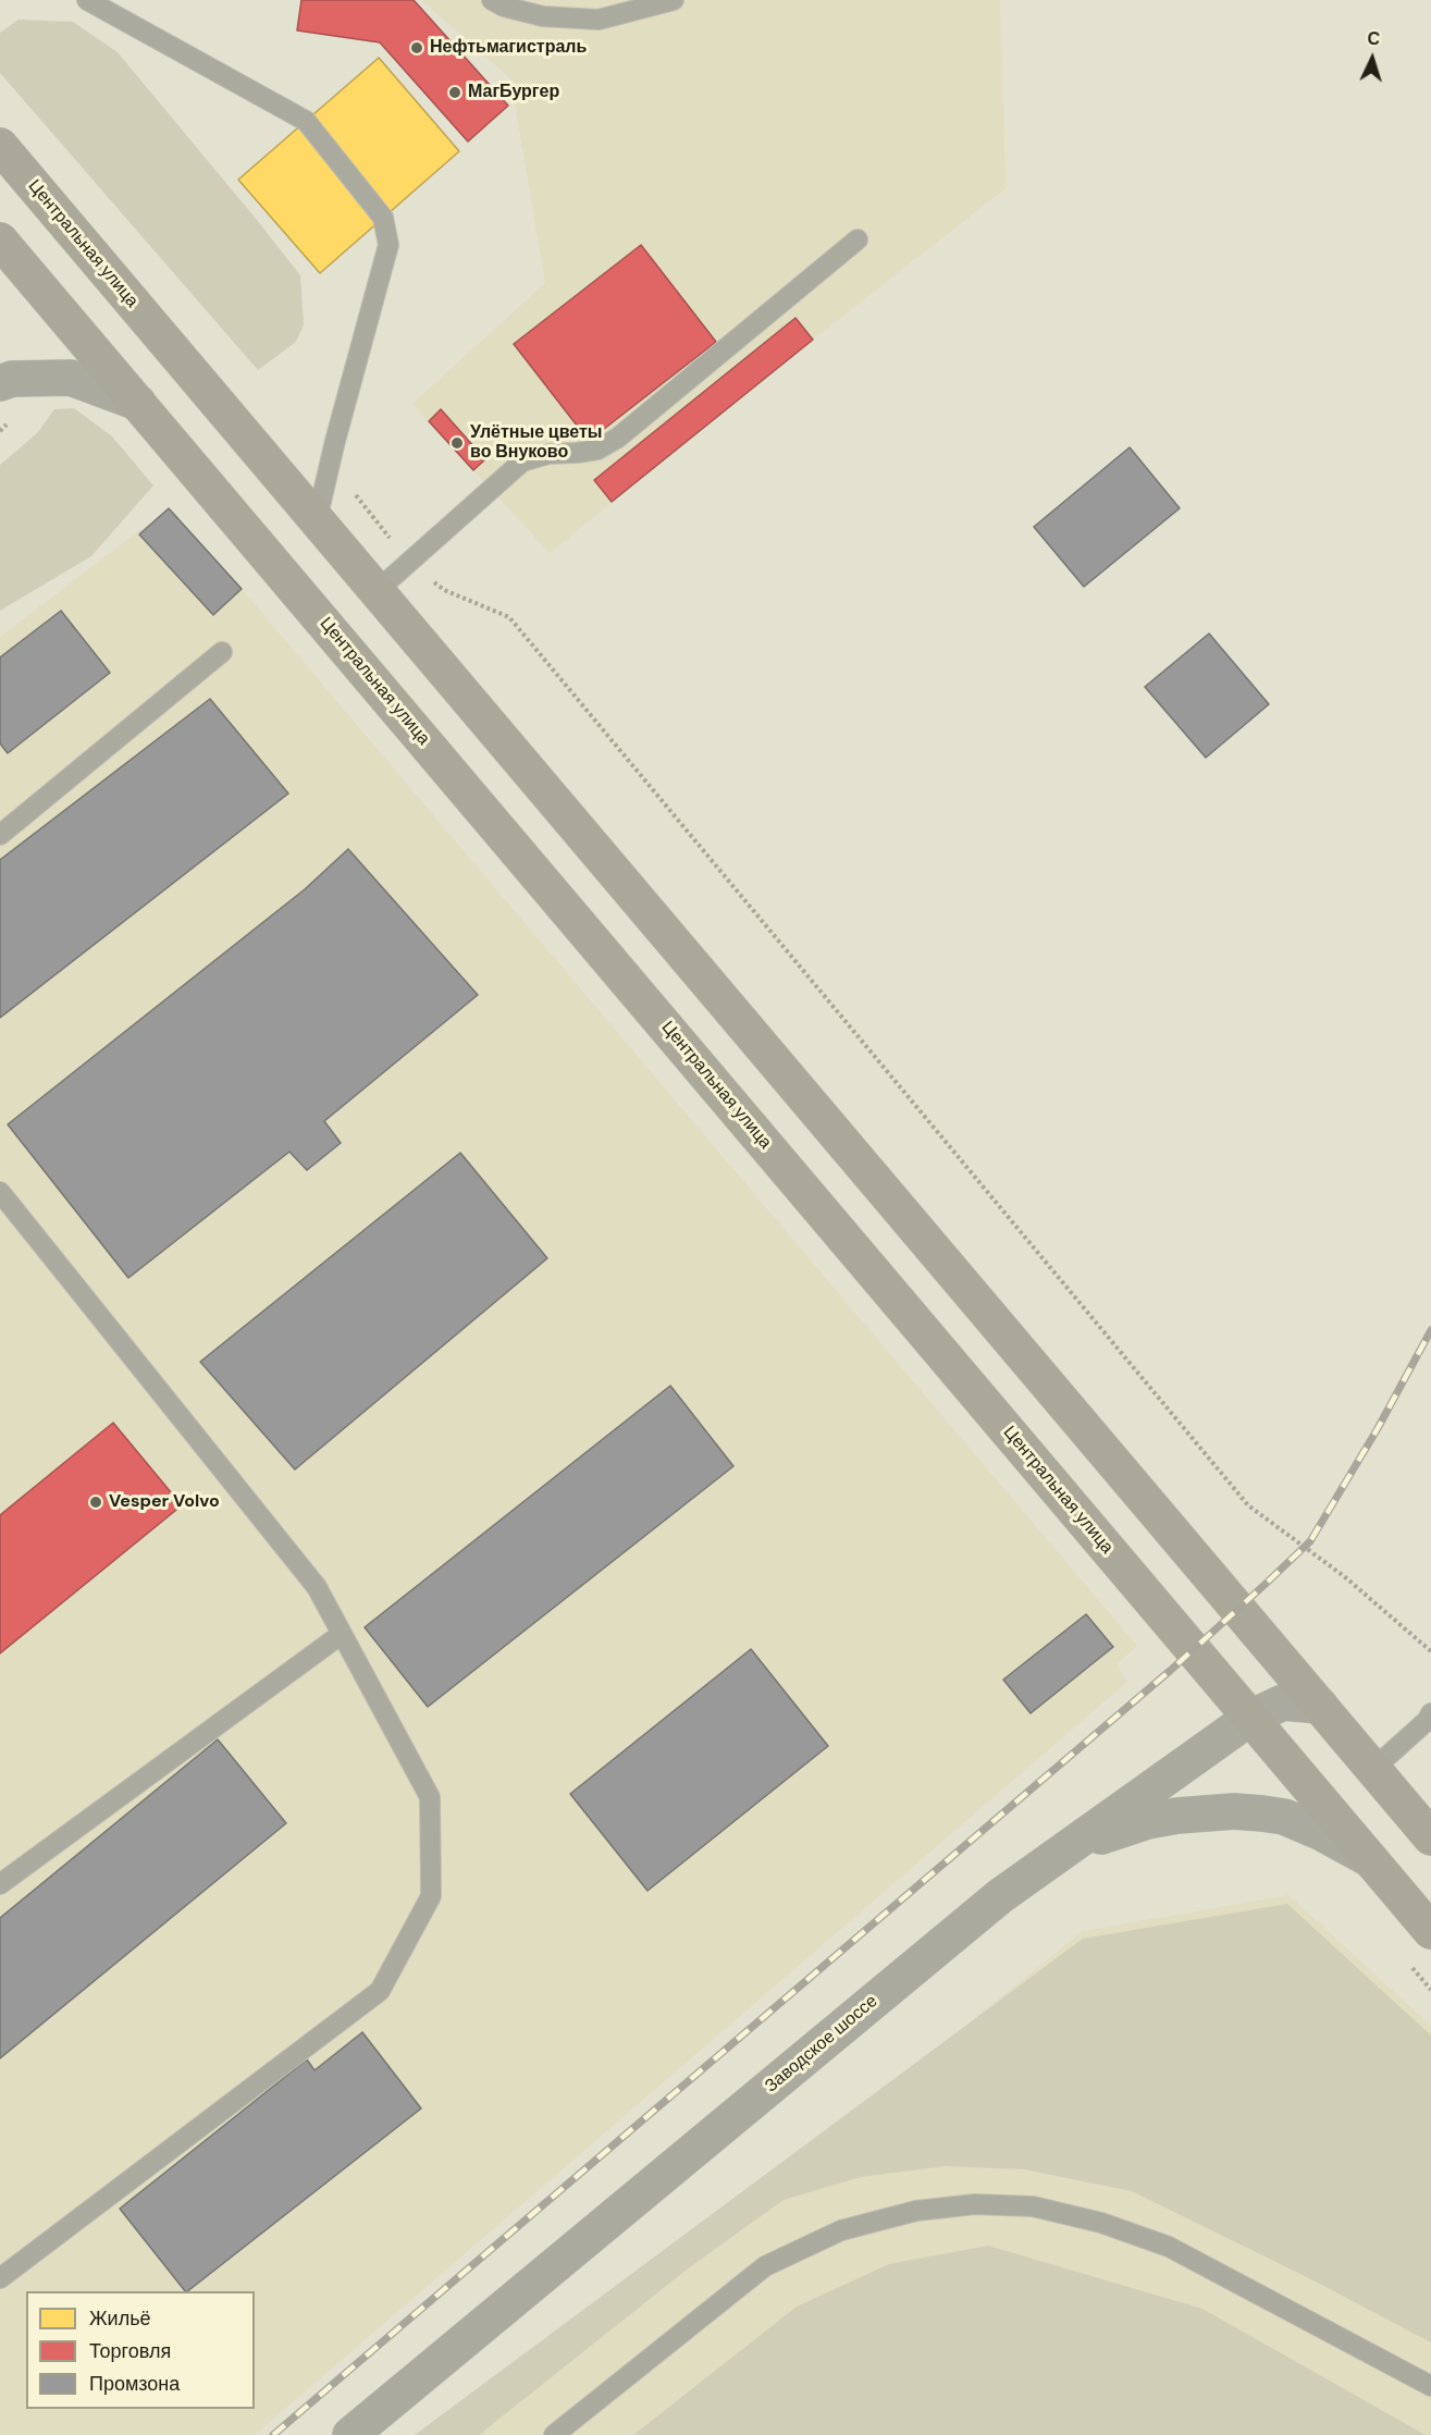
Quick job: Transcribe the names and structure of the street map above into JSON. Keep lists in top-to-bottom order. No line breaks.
{"streets":{"main road":["Центральная улица"],"street":["Заводское шоссе"]},"crossings":[["Центральная улица","Заводское шоссе"]],"places":["Нефтьмагистраль","МагБургер","Улётные цветы во Внуково","Vesper Volvo"],"legend":["Жильё","Торговля","Промзона"],"north":"top"}
